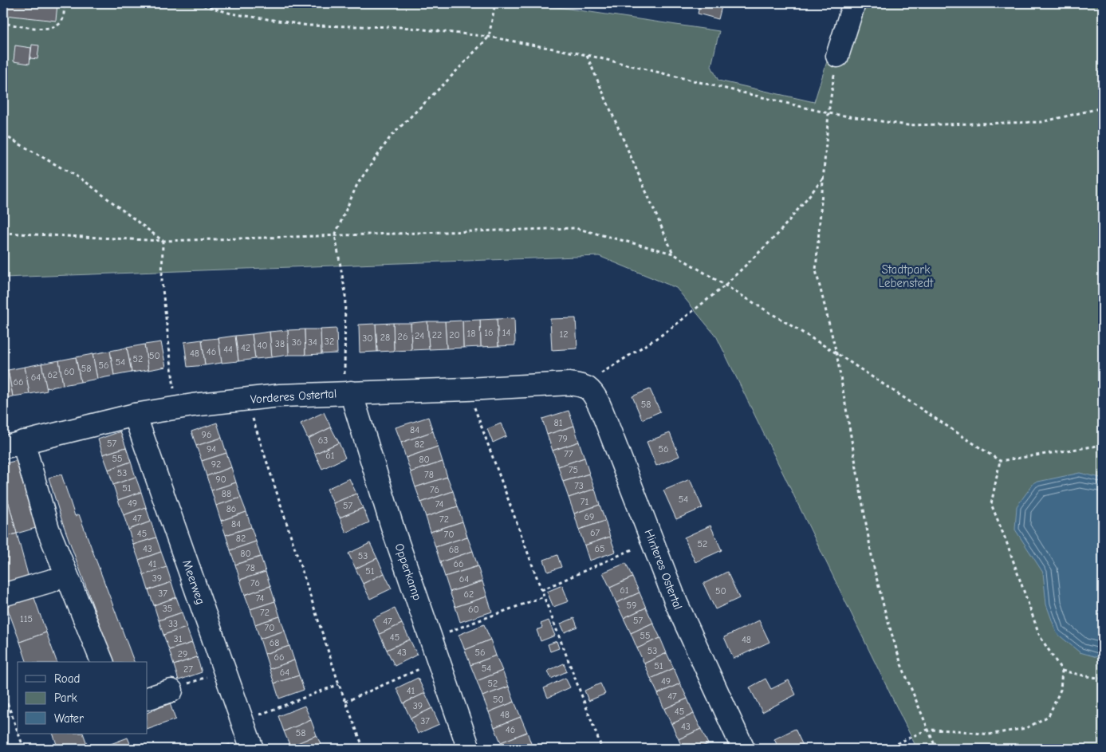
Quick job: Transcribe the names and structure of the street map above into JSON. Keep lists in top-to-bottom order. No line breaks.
{"streets":{"street":["Vorderes Ostertal","Hinteres Ostertal","Opperkamp","Meerweg"]},"crossings":[["Vorderes Ostertal","Hinteres Ostertal"],["Vorderes Ostertal","Opperkamp"],["Vorderes Ostertal","Meerweg"]],"parks":["Stadtpark Lebenstedt"],"house_numbers":["16","14","18","12","22","20","24","26","28","30","32","36","34","38","40","42","44","46","48","50","52","54","56","58","60","62","64","66","58","81","84","96","79","63","57","82","94","56","77","61","55","80","92","75","53","78","90","73","51","76","88","54","71","49","74","57","86","69","47","72","84","67","45","70","82","52","43","65","68","80","53","41","66","78","51","39","64","76","61","50","37","62","74","59","35","60","72","115","57","47","33","70","55","45","31","48","68","53","43","56","29","66","51","54","27","64","49","52","41","47","50","39","45","48","37","43","46","58"],"legend":["Road","Park","Water"]}
